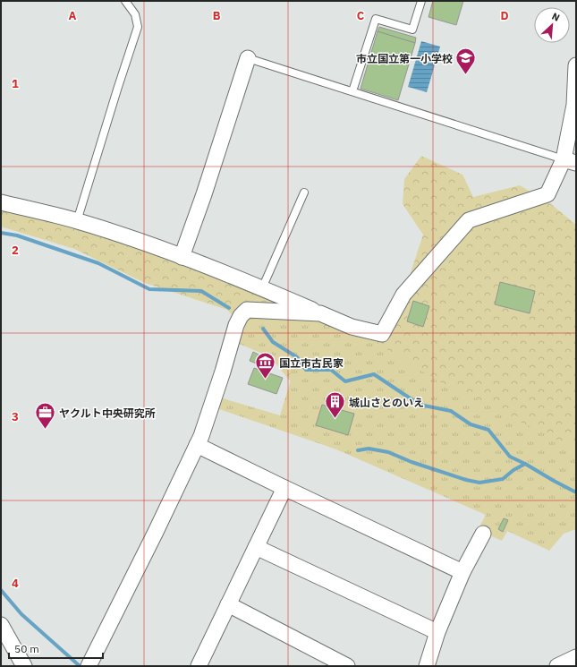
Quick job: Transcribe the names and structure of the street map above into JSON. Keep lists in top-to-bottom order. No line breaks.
{"places":{"school or university":["市立国立第一小学校"],"museum":["国立市古民家"],"building":["城山さとのいえ"],"office":["ヤクルト中央研究所"]},"scale_bar":"50 m","north":"top right","grid":{"columns":["A","B","C","D"],"rows":["1","2","3","4"]}}
